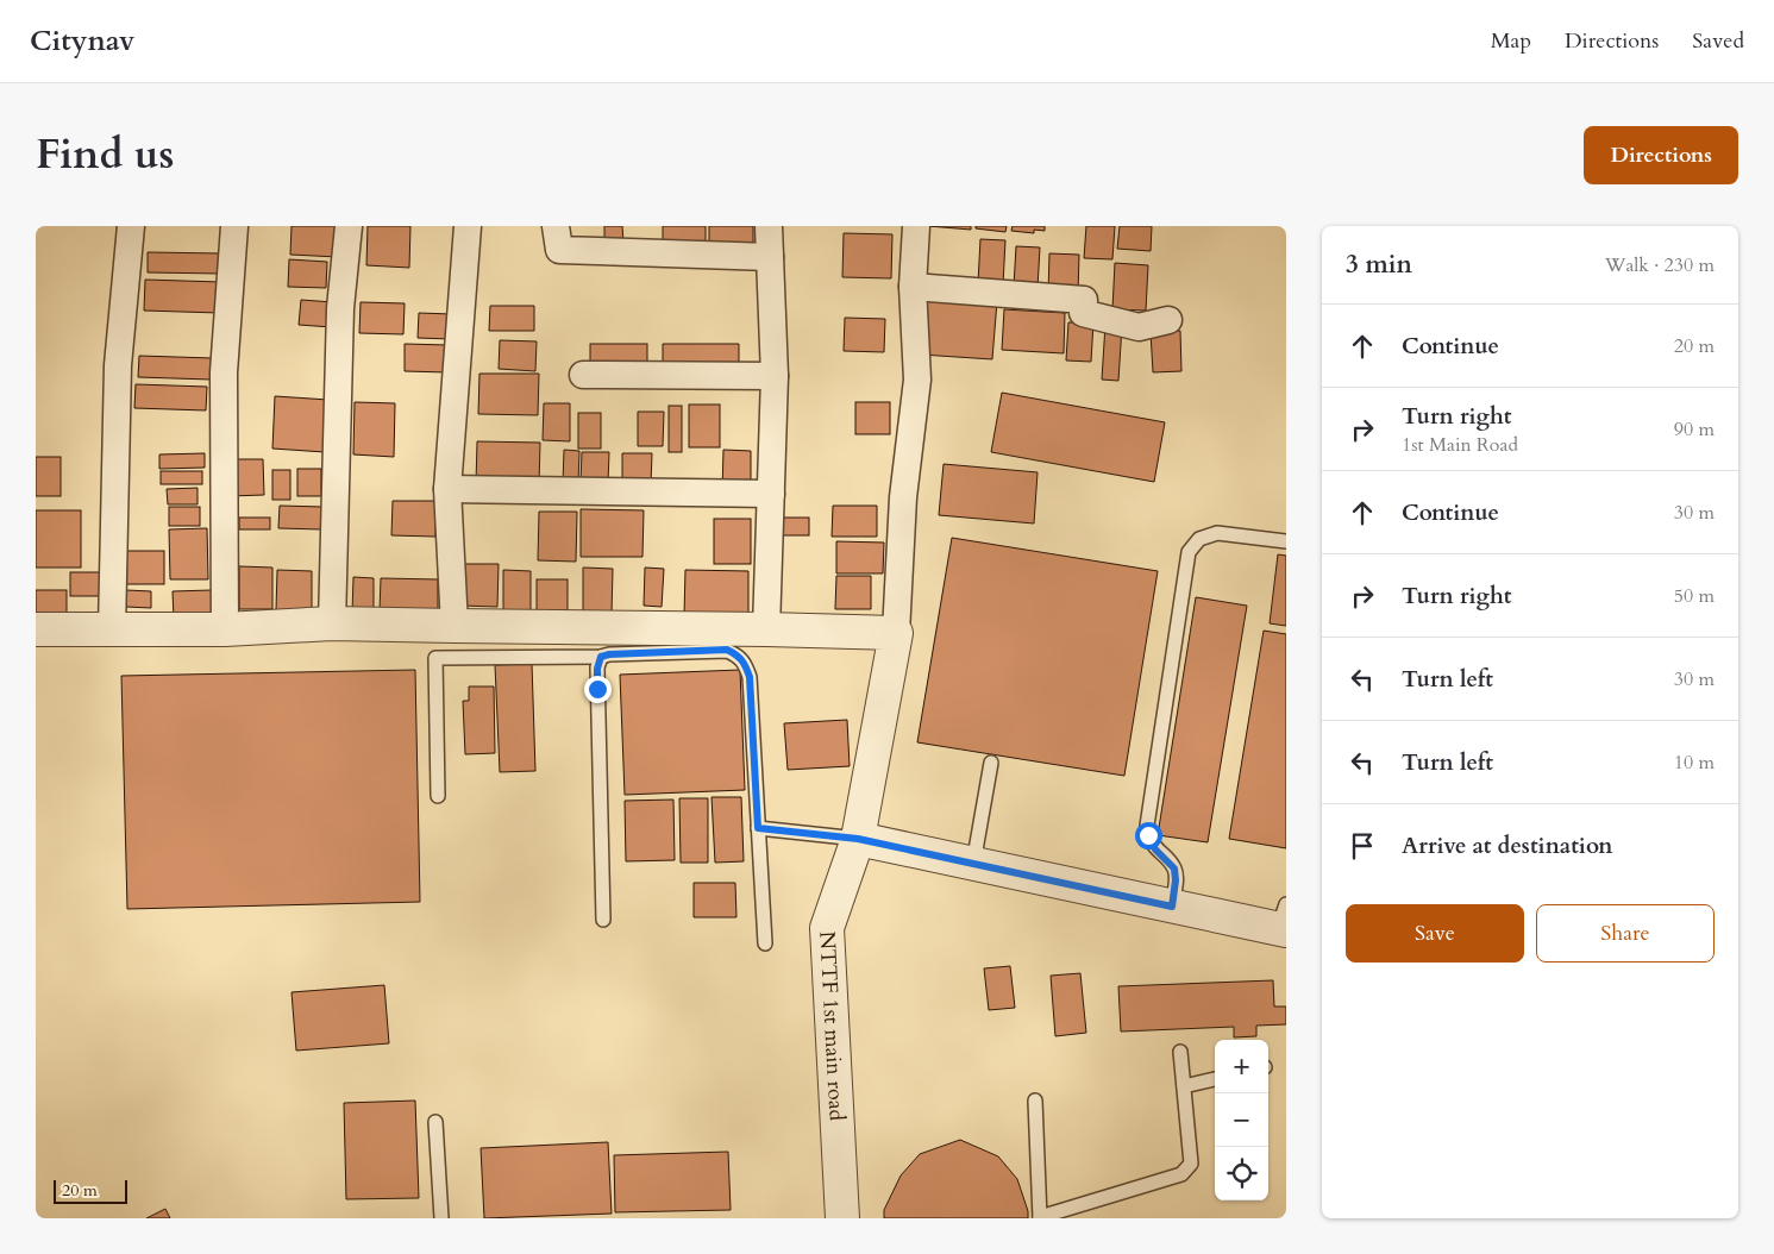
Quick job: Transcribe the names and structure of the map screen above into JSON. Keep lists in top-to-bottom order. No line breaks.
{"streets":{"street":["NTTF 1st main road"]},"scale_bar":"20 m","page":{"header":"Citynav","nav":["Map","Directions","Saved"],"title":"Find us","buttons":["Directions",["Save","Share"]],"heading":["3 min","Walk · 230 m"],"list":[["Continue","20 m"],["Turn right","1st Main Road","90 m"],["Continue","30 m"],["Turn right","50 m"],["Turn left","30 m"],["Turn left","10 m"],"Arrive at destination"],"map_buttons":["+","−"],"scale":"20 m"}}
